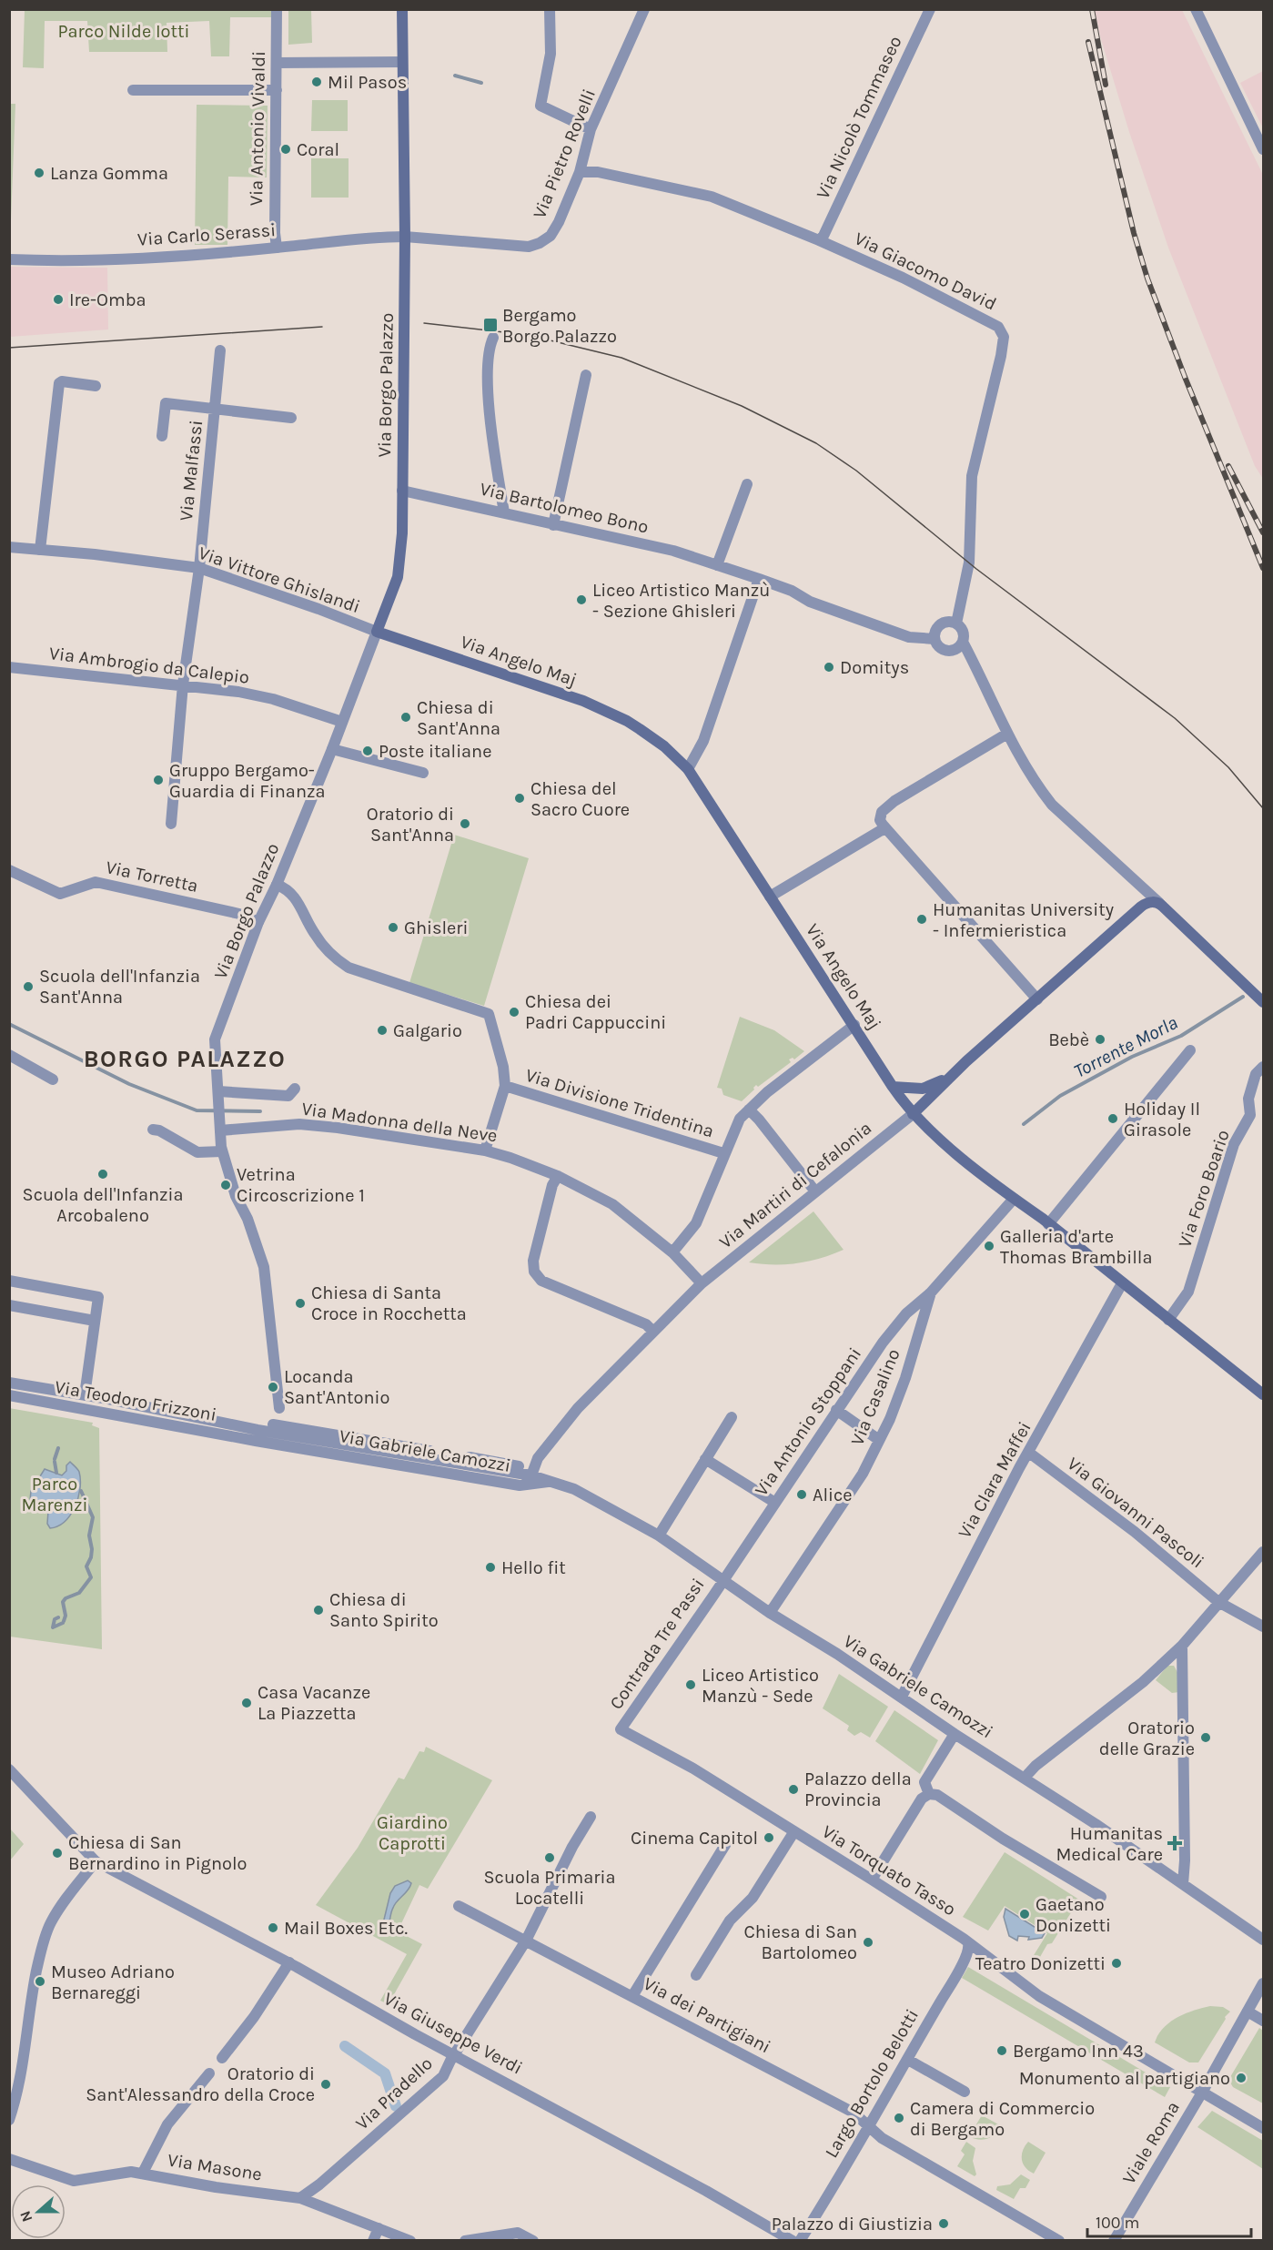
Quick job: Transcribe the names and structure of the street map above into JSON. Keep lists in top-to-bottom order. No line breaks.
{"streets":{"main road":["Via Borgo Palazzo","Via Angelo Maj"],"street":["Via Nicolò Tommaseo","Via Antonio Vivaldi","Via Pietro Rovelli","Via Carlo Serassi","Via Giacomo David","Via Malfassi","Via Bartolomeo Bono","Via Vittore Ghislandi","Via Ambrogio da Calepio","Via Torretta","Via Divisione Tridentina","Via Madonna della Neve","Via Martiri di Cefalonia","Via Foro Boario","Via Casalino","Via Teodoro Frizzoni","Via Antonio Stoppani","Via Gabriele Camozzi","Via Clara Maffei","Via Giovanni Pascoli","Contrada Tre Passi","Via Torquato Tasso","Via dei Partigiani","Via Giuseppe Verdi","Largo Bortolo Belotti","Via Pradello","Viale Roma","Via Masone"]},"crossings":[["Via Nicolò Tommaseo","Via Giacomo David"],["Via Antonio Vivaldi","Via Carlo Serassi"],["Via Pietro Rovelli","Via Carlo Serassi"],["Via Pietro Rovelli","Via Giacomo David"],["Via Pietro Rovelli","Via Borgo Palazzo"],["Via Carlo Serassi","Via Borgo Palazzo"],["Via Giacomo David","Via Bartolomeo Bono"],["Via Borgo Palazzo","Via Bartolomeo Bono"],["Via Borgo Palazzo","Via Vittore Ghislandi"],["Via Borgo Palazzo","Via Angelo Maj"],["Via Borgo Palazzo","Via Ambrogio da Calepio"],["Via Borgo Palazzo","Via Torretta"],["Via Borgo Palazzo","Via Madonna della Neve"],["Via Malfassi","Via Vittore Ghislandi"],["Via Malfassi","Via Ambrogio da Calepio"],["Via Vittore Ghislandi","Via Angelo Maj"],["Via Angelo Maj","Via Martiri di Cefalonia"],["Via Angelo Maj","Via Foro Boario"],["Via Angelo Maj","Via Casalino"],["Via Angelo Maj","Via Clara Maffei"],["Via Madonna della Neve","Via Martiri di Cefalonia"],["Via Casalino","Via Antonio Stoppani"],["Via Casalino","Via Gabriele Camozzi"],["Via Antonio Stoppani","Via Gabriele Camozzi"],["Via Antonio Stoppani","Contrada Tre Passi"],["Via Gabriele Camozzi","Via Clara Maffei"],["Via Gabriele Camozzi","Contrada Tre Passi"],["Via Clara Maffei","Via Giovanni Pascoli"],["Contrada Tre Passi","Via Torquato Tasso"],["Via Torquato Tasso","Largo Bortolo Belotti"],["Via Torquato Tasso","Viale Roma"],["Via dei Partigiani","Largo Bortolo Belotti"],["Via dei Partigiani","Via Pradello"],["Via Giuseppe Verdi","Via Pradello"],["Via Pradello","Via Masone"]],"districts":["BORGO PALAZZO"],"water":["Torrente Morla"],"parks":["Parco Nilde Iotti","Parco Marenzi","Giardino Caprotti"],"places":{"other":["Mil Pasos","Coral","Lanza Gomma","Ire-Omba","Liceo Artistico Manzù - Sezione Ghisleri","Domitys","Chiesa di Sant'Anna","Poste italiane","Gruppo Bergamo- Guardia di Finanza","Chiesa del Sacro Cuore","Oratorio di Sant'Anna","Humanitas University - Infermieristica","Ghisleri","Scuola dell'Infanzia Sant'Anna","Chiesa dei Padri Cappuccini","Galgario","Bebè","Holiday Il Girasole","Scuola dell'Infanzia Arcobaleno","Vetrina Circoscrizione 1","Galleria d'arte Thomas Brambilla","Chiesa di Santa Croce in Rocchetta","Locanda Sant'Antonio","Alice","Hello fit","Chiesa di Santo Spirito","Liceo Artistico Manzù - Sede","Casa Vacanze La Piazzetta","Oratorio delle Grazie","Palazzo della Provincia","Cinema Capitol","Chiesa di San Bernardino in Pignolo","Scuola Primaria Locatelli","Gaetano Donizetti","Mail Boxes Etc.","Chiesa di San Bartolomeo","Teatro Donizetti","Museo Adriano Bernareggi","Bergamo Inn 43","Monumento al partigiano","Oratorio di Sant'Alessandro della Croce","Camera di Commercio di Bergamo","Palazzo di Giustizia"],"transit":["Bergamo Borgo Palazzo"],"health":["Humanitas Medical Care"]},"scale_bar":"100 m","north":"left"}
